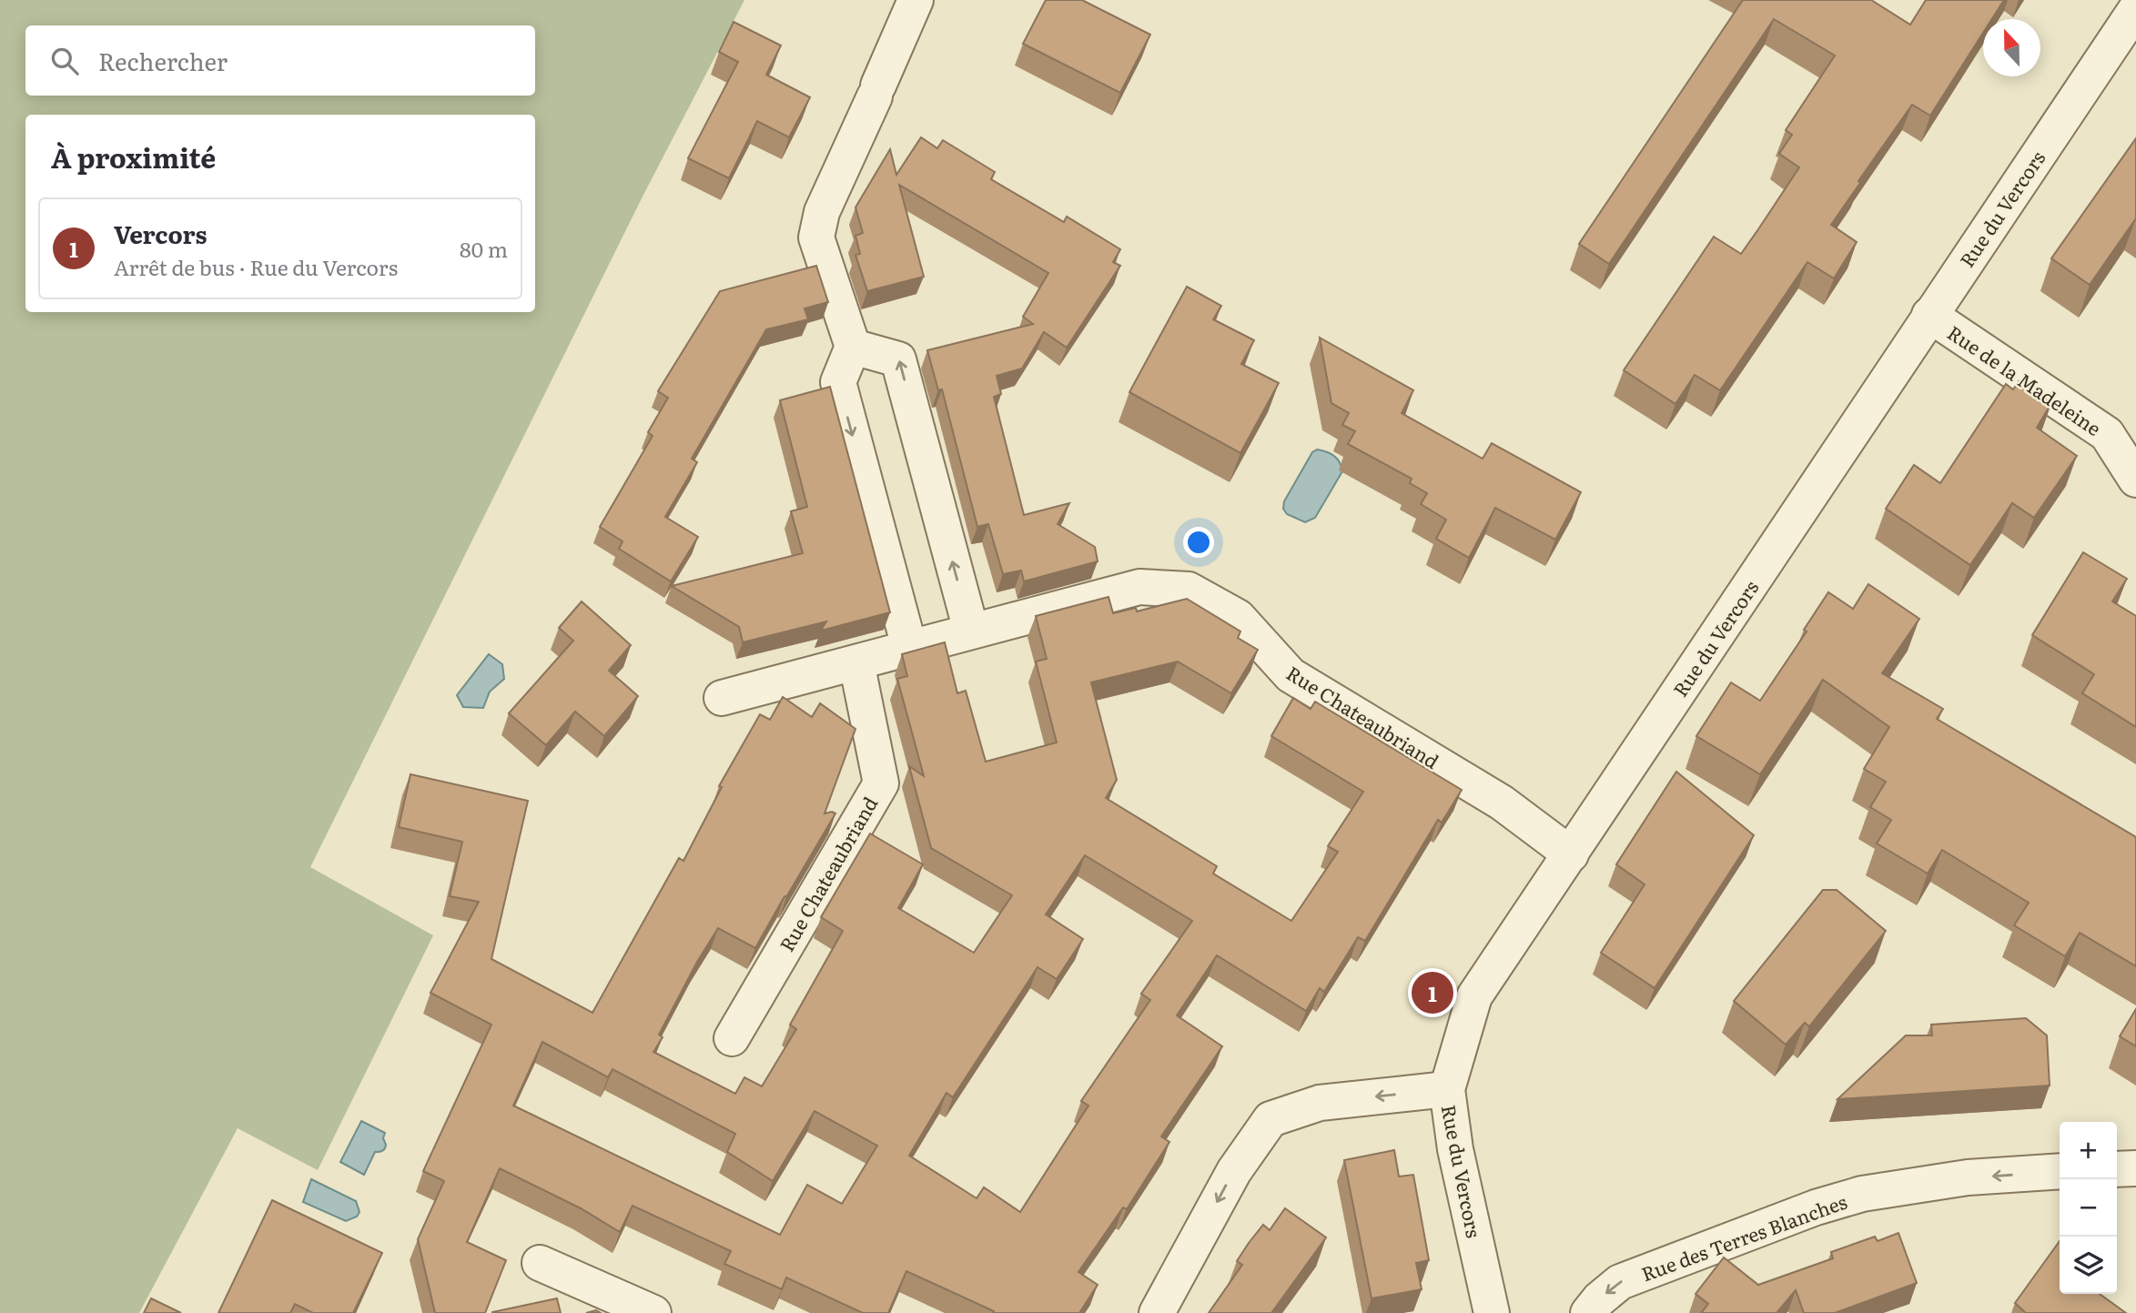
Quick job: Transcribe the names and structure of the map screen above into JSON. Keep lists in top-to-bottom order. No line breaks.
{"streets":{"street":["Rue du Vercors","Rue de la Madeleine","Rue Chateaubriand","Rue des Terres Blanches"]},"crossings":[["Rue du Vercors","Rue de la Madeleine"],["Rue du Vercors","Rue Chateaubriand"]],"one_way":["Rue des Terres Blanches"],"north":"top","page":{"search":"Rechercher","heading":"À proximité","list":[{"mark":"1","name":"Vercors","note":"Arrêt de bus · Rue du Vercors","value":"80 m"}],"pins":"1","map_buttons":["+","−"]}}
